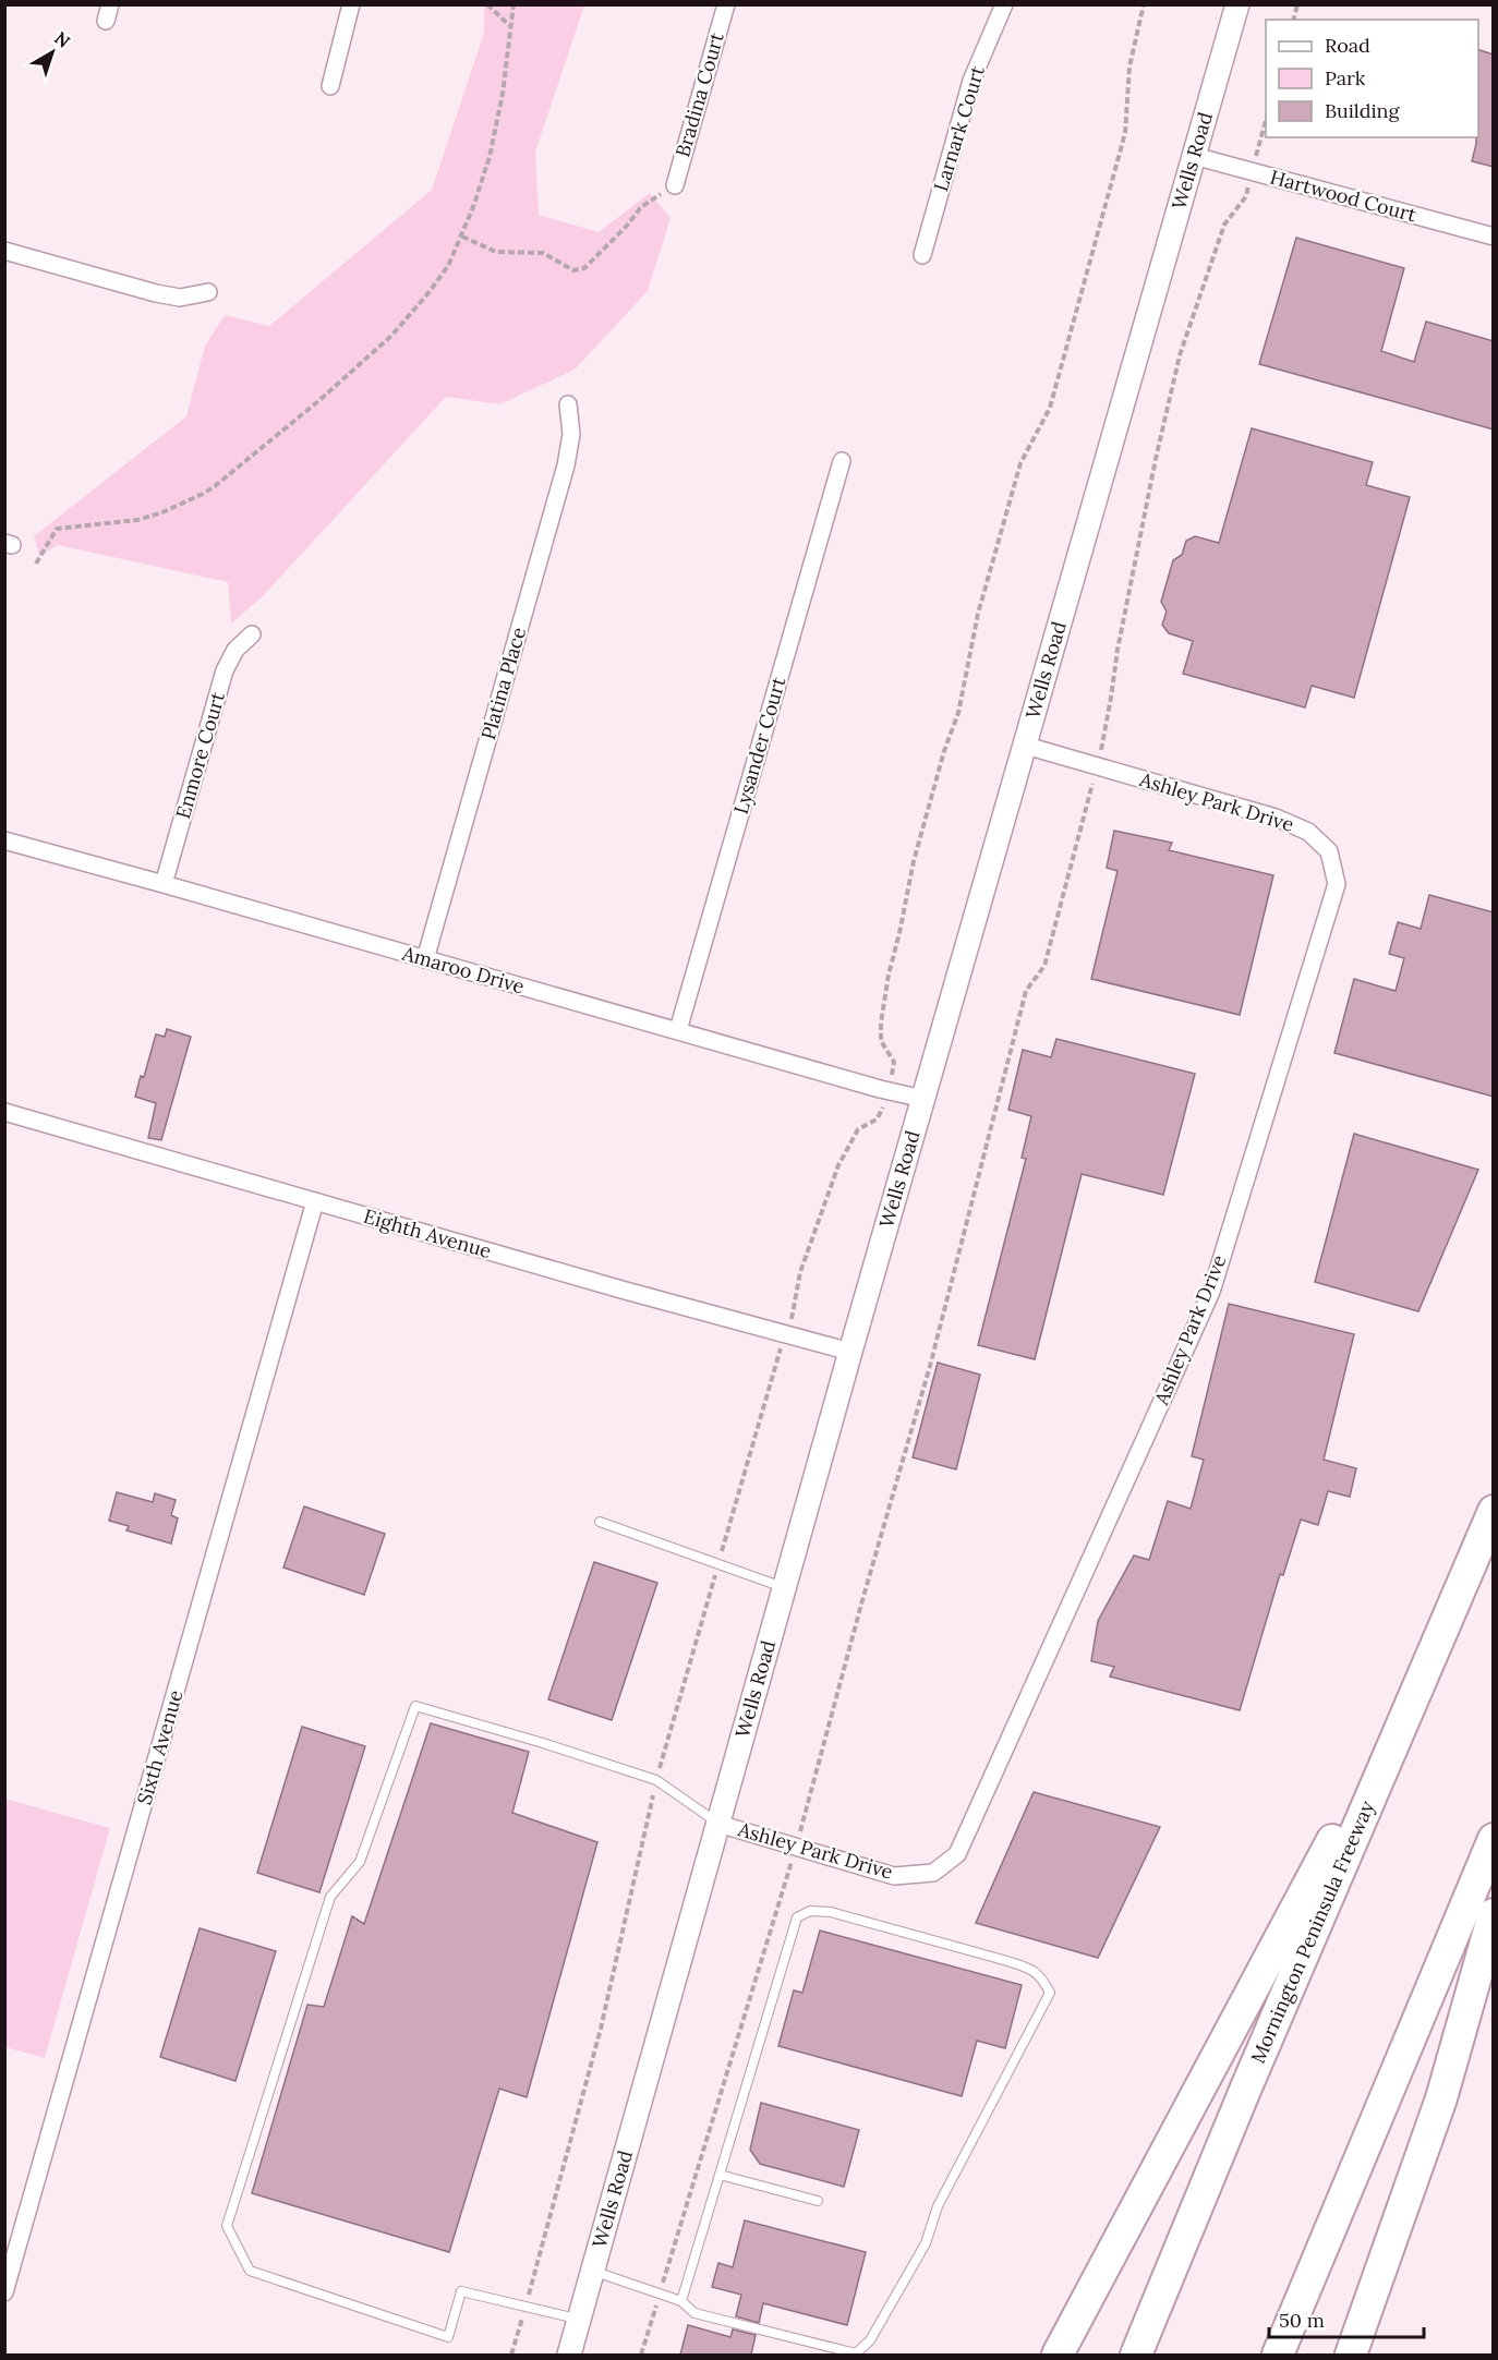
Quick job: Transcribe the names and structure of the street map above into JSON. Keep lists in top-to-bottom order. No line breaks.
{"streets":{"highway":["Mornington Peninsula Freeway"],"main road":["Wells Road"],"street":["Bradina Court","Larnark Court","Hartwood Court","Platina Place","Lysander Court","Enmore Court","Ashley Park Drive","Amaroo Drive","Eighth Avenue","Sixth Avenue"]},"crossings":[["Wells Road","Hartwood Court"],["Wells Road","Ashley Park Drive"],["Wells Road","Amaroo Drive"],["Wells Road","Eighth Avenue"],["Platina Place","Amaroo Drive"],["Lysander Court","Amaroo Drive"],["Enmore Court","Amaroo Drive"],["Eighth Avenue","Sixth Avenue"]],"legend":["Road","Park","Building"],"scale_bar":"50 m","north":"top right"}
